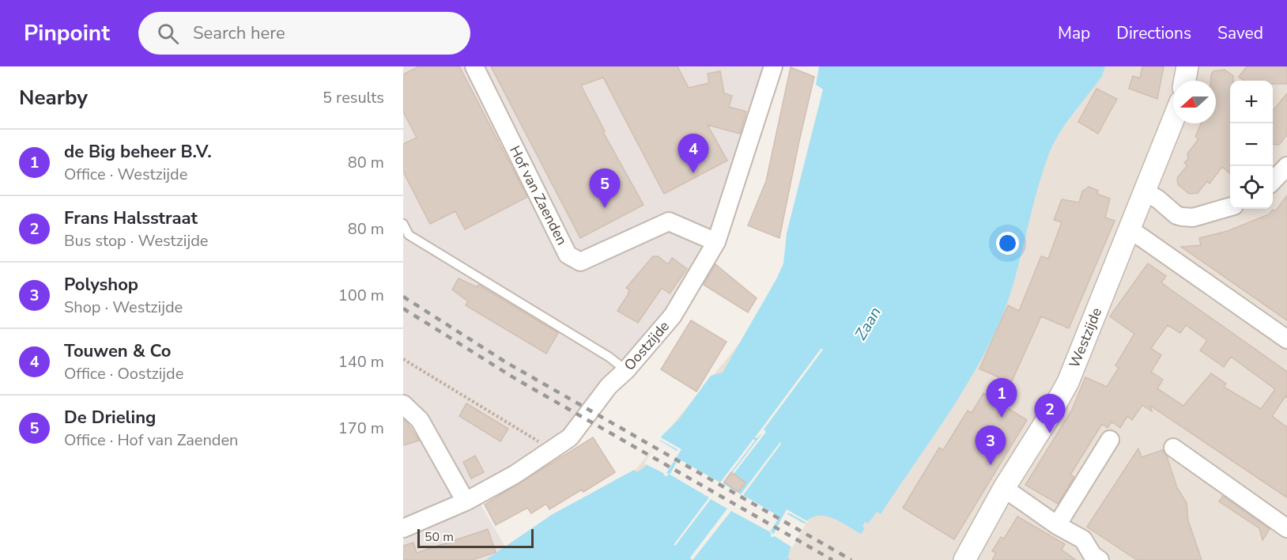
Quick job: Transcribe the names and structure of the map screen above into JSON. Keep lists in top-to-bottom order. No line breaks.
{"streets":{"street":["Hof van Zaenden","Westzijde","Oostzijde"]},"crossings":[["Hof van Zaenden","Oostzijde"]],"water":["Zaan"],"scale_bar":"50 m","north":"left","page":{"header":"Pinpoint","search":"Search here","nav":["Map","Directions","Saved"],"heading":["Nearby","5 results"],"map_buttons":["+","−"],"list":[{"mark":"1","name":"de Big beheer B.V.","note":"Office · Westzijde","value":"80 m"},{"mark":"2","name":"Frans Halsstraat","note":"Bus stop · Westzijde","value":"80 m"},{"mark":"3","name":"Polyshop","note":"Shop · Westzijde","value":"100 m"},{"mark":"4","name":"Touwen & Co","note":"Office · Oostzijde","value":"140 m"},{"mark":"5","name":"De Drieling","note":"Office · Hof van Zaenden","value":"170 m"}],"pins":["4","5","1","2","3"],"scale":"50 m"}}
